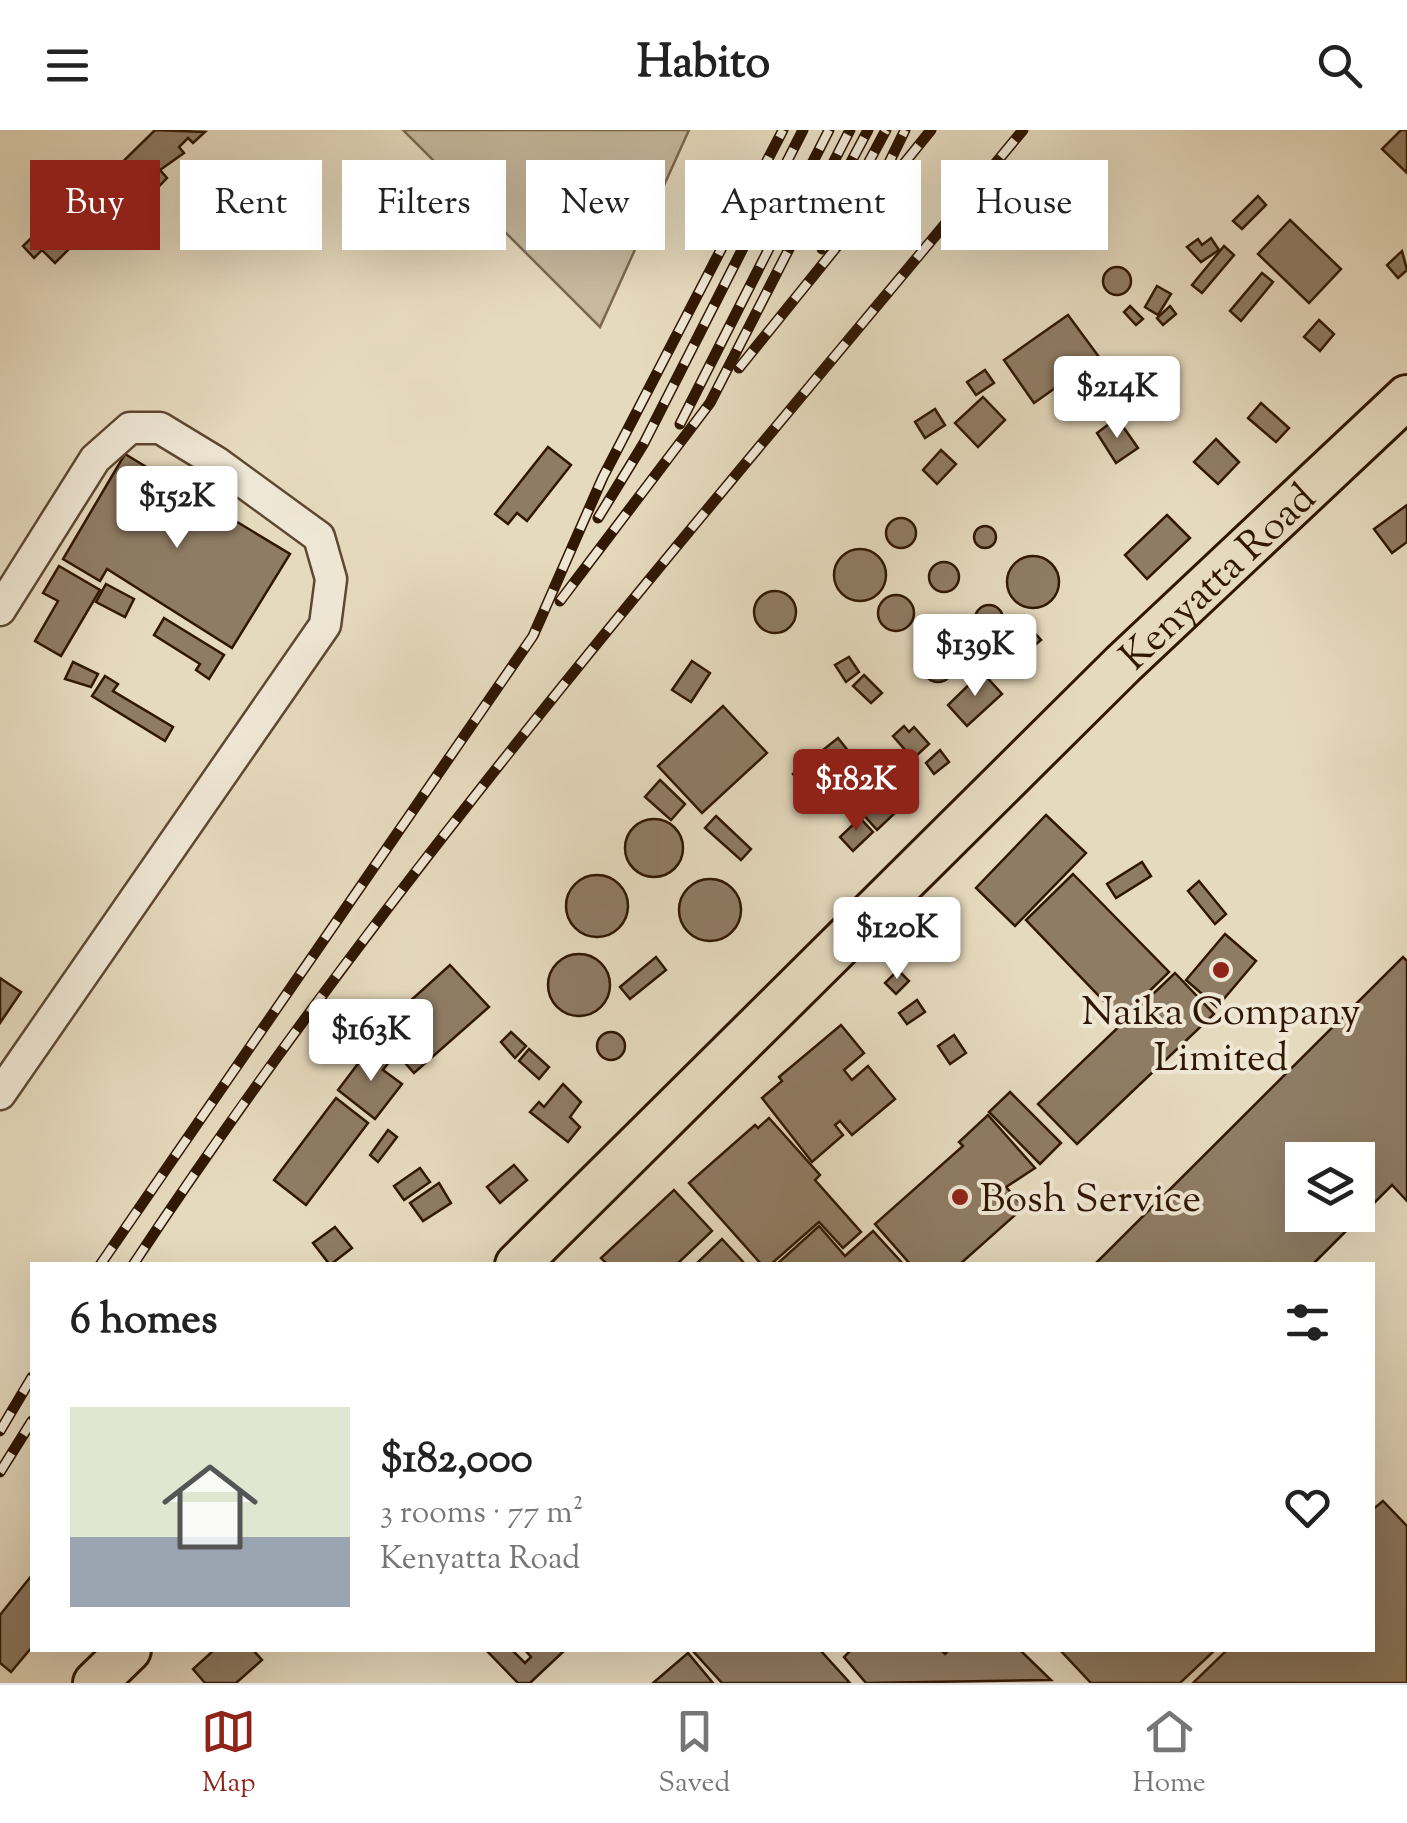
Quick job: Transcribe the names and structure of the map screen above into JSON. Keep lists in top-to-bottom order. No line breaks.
{"streets":{"highway":["Kenyatta Road"]},"places":["Naika Company Limited","Bosh Service"],"page":{"header":"Habito","chip":["Buy","Rent","Filters","New","Apartment","House"],"price":["$214K","$152K","$139K","$182K","$120K","$163K"],"heading":"6 homes","list":[{"name":"$182,000","note":"3 rooms · 77 m² · Kenyatta Road"}],"tabs":["Map","Saved","Home"]}}
